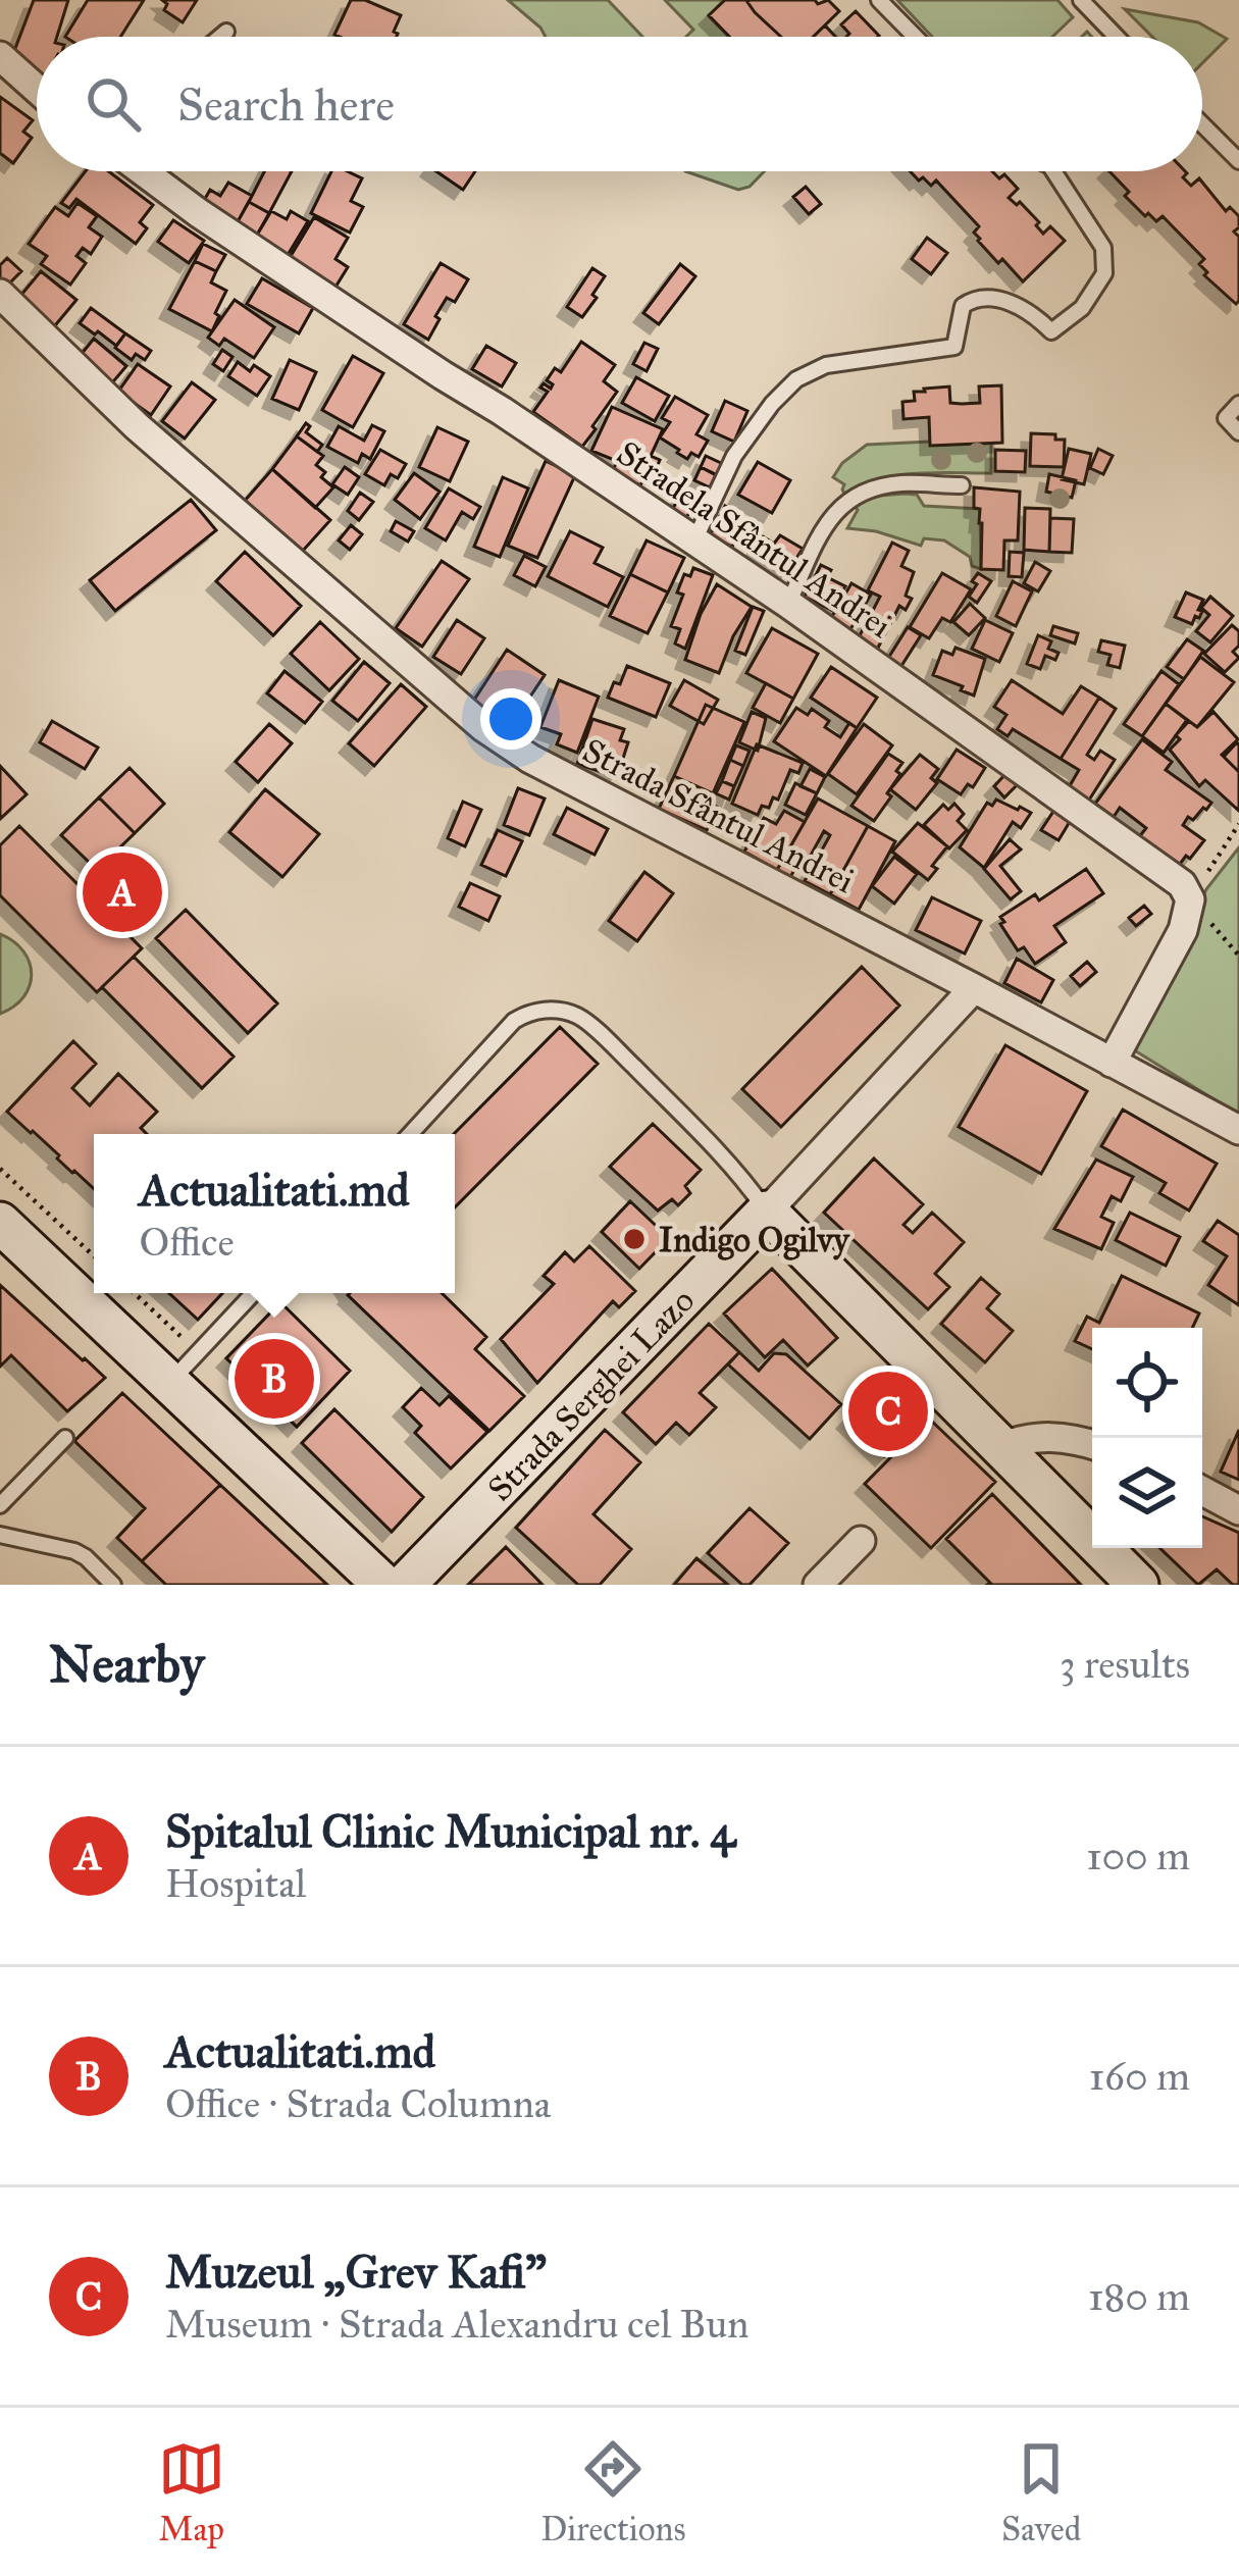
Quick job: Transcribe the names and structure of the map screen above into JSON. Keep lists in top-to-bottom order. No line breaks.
{"streets":{"main road":["Strada Serghei Lazo"],"street":["Stradela Sfântul Andrei","Strada Sfântul Andrei"]},"crossings":[["Strada Sfântul Andrei","Strada Serghei Lazo"]],"places":["Indigo Ogilvy"],"page":{"search":"Search here","pins":["A","B","C"],"popup":["Actualitati.md","Office"],"heading":["Nearby","3 results"],"list":[{"mark":"A","name":"Spitalul Clinic Municipal nr. 4","note":"Hospital","value":"100 m"},{"mark":"B","name":"Actualitati.md","note":"Office · Strada Columna","value":"160 m"},{"mark":"C","name":"Muzeul „Grev Kafi”","note":"Museum · Strada Alexandru cel Bun","value":"180 m"}],"nav":["Map","Directions","Saved"]}}
